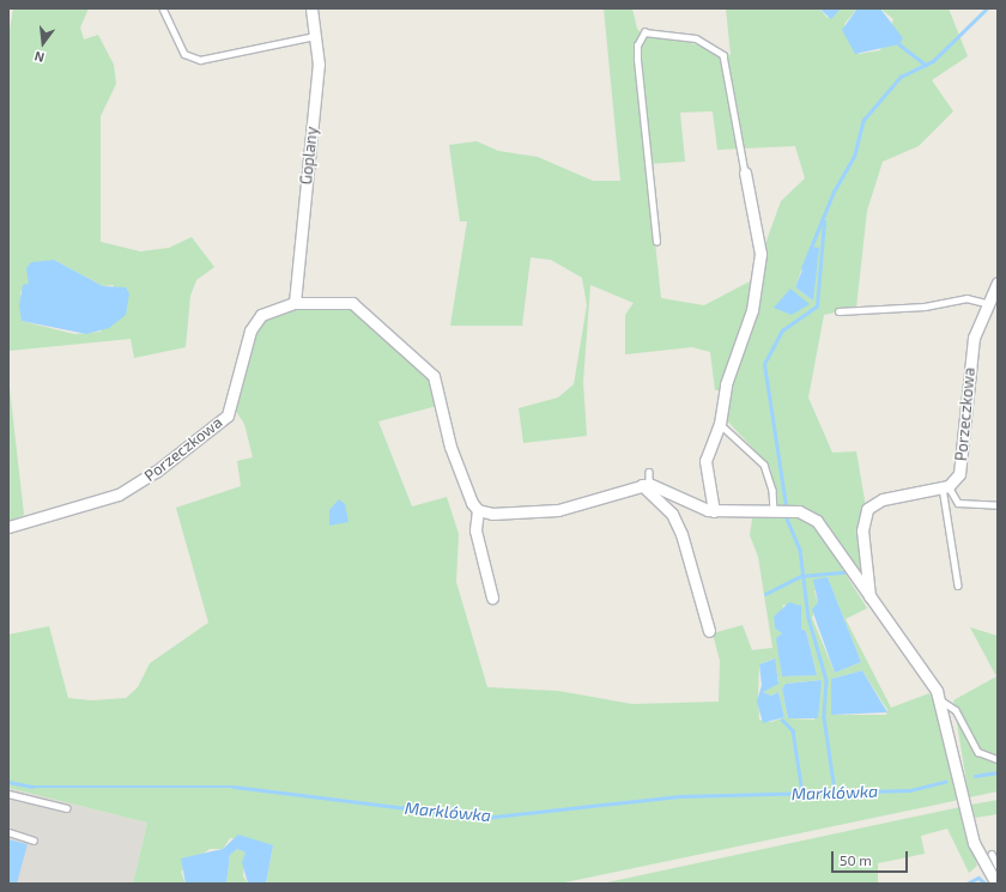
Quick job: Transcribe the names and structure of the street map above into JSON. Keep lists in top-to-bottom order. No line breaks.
{"streets":{"street":["Goplany","Porzeczkowa"]},"crossings":[["Goplany","Porzeczkowa"]],"water":["Marklówka"],"scale_bar":"50 m","north":"bottom"}
